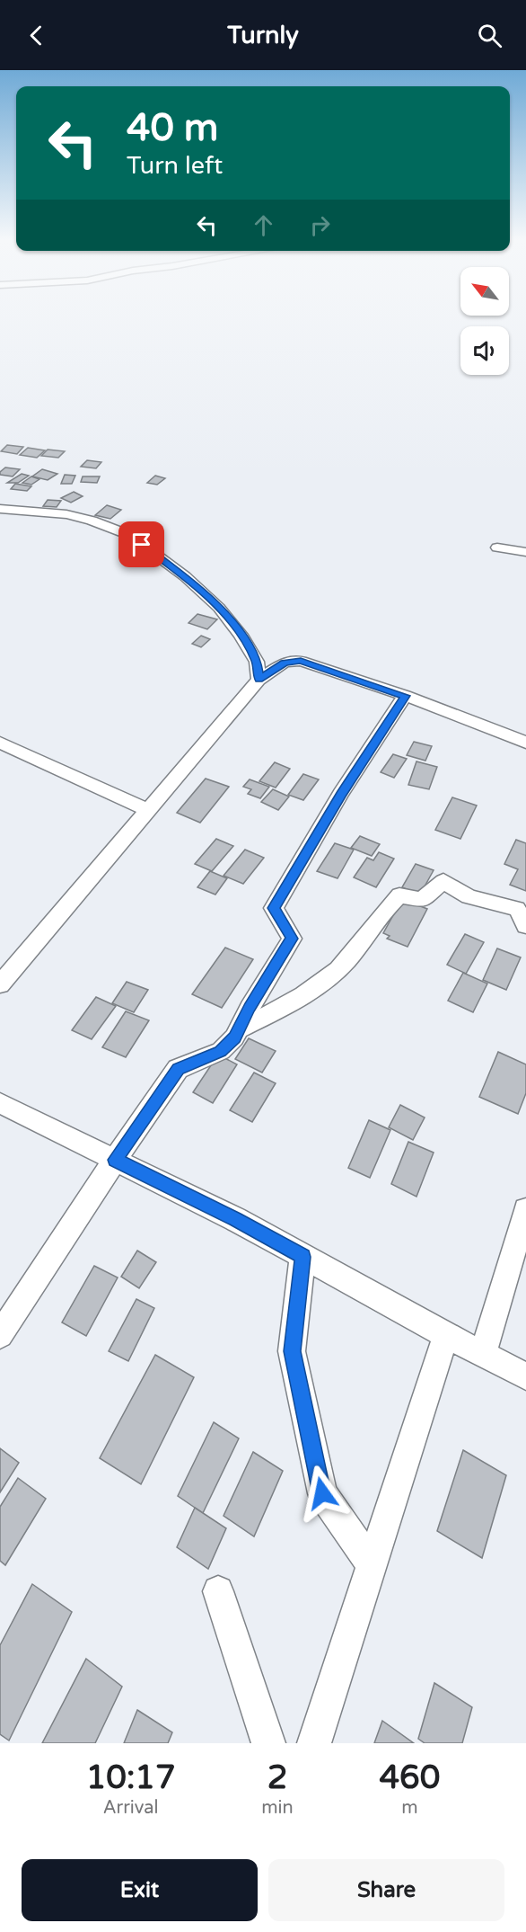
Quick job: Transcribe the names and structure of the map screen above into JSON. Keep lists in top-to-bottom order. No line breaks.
{"north":"top left","page":{"header":"Turnly","turn":["40 m","Turn left"],"eta":["10:17","Arrival","2","min","460","m"],"buttons":["Exit","Share"]}}
